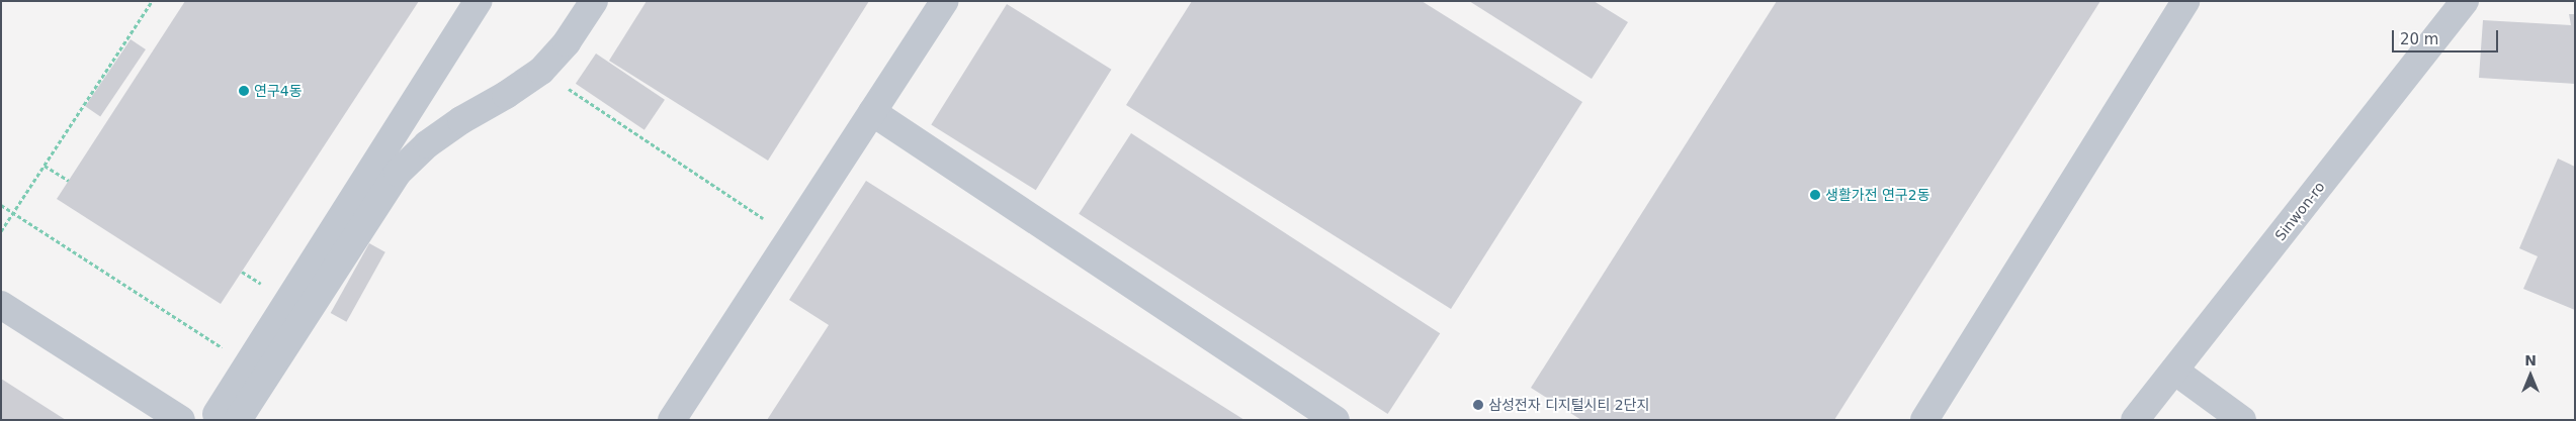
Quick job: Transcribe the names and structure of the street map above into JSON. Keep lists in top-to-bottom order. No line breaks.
{"streets":{"street":["Sinwon-ro"]},"places":["연구4동","생활가전 연구2동","삼성전자 디지털시티 2단지"],"scale_bar":"20 m","north":"top"}
